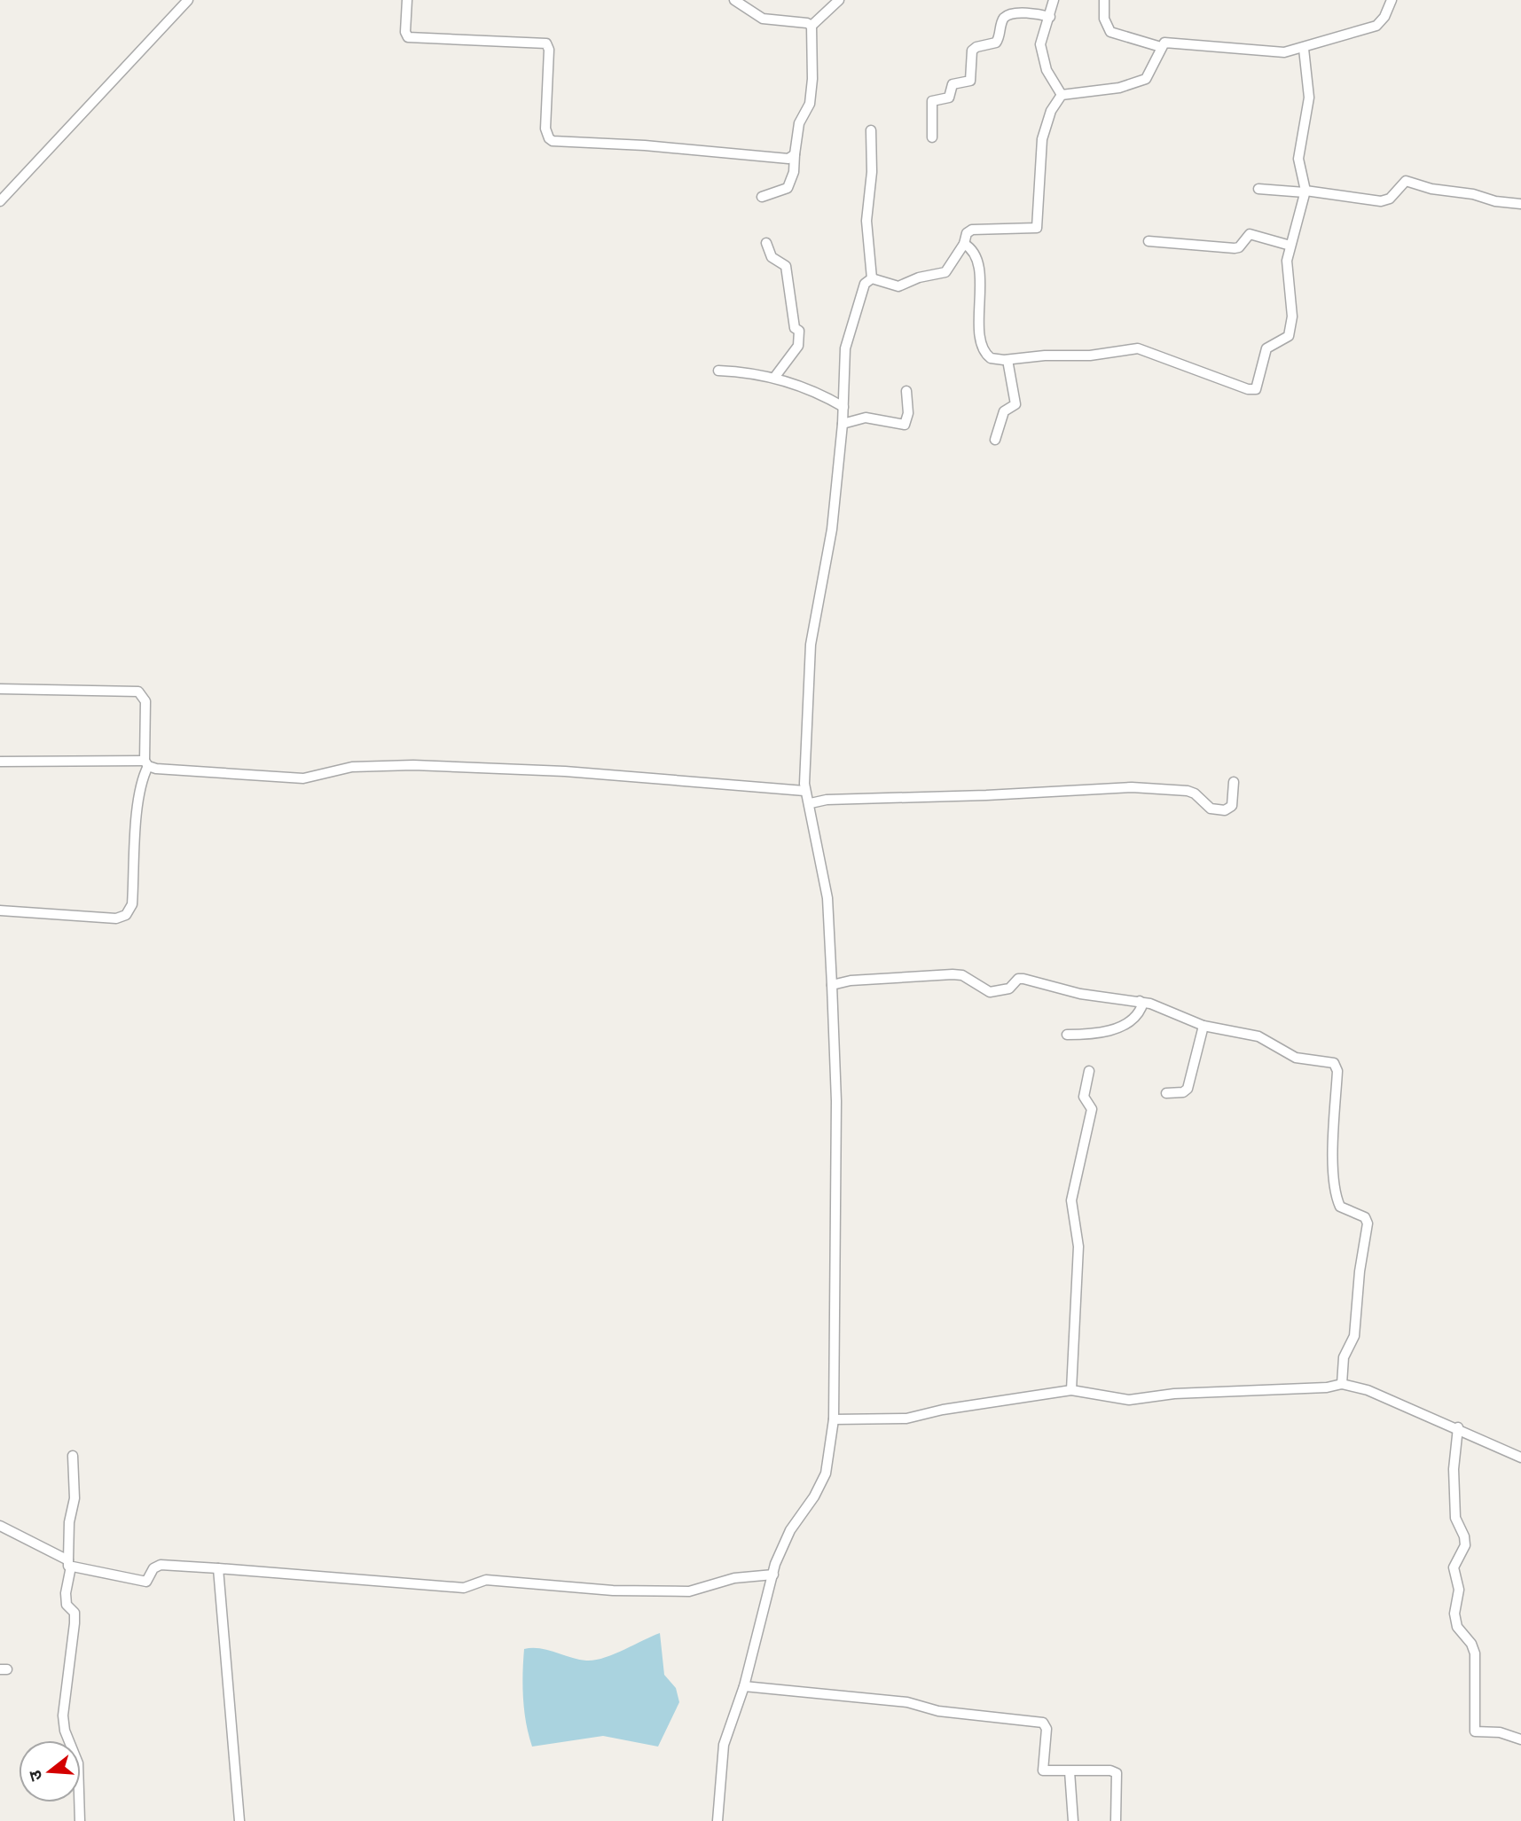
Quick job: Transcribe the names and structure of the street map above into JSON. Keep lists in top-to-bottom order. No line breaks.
{"north":"left"}
